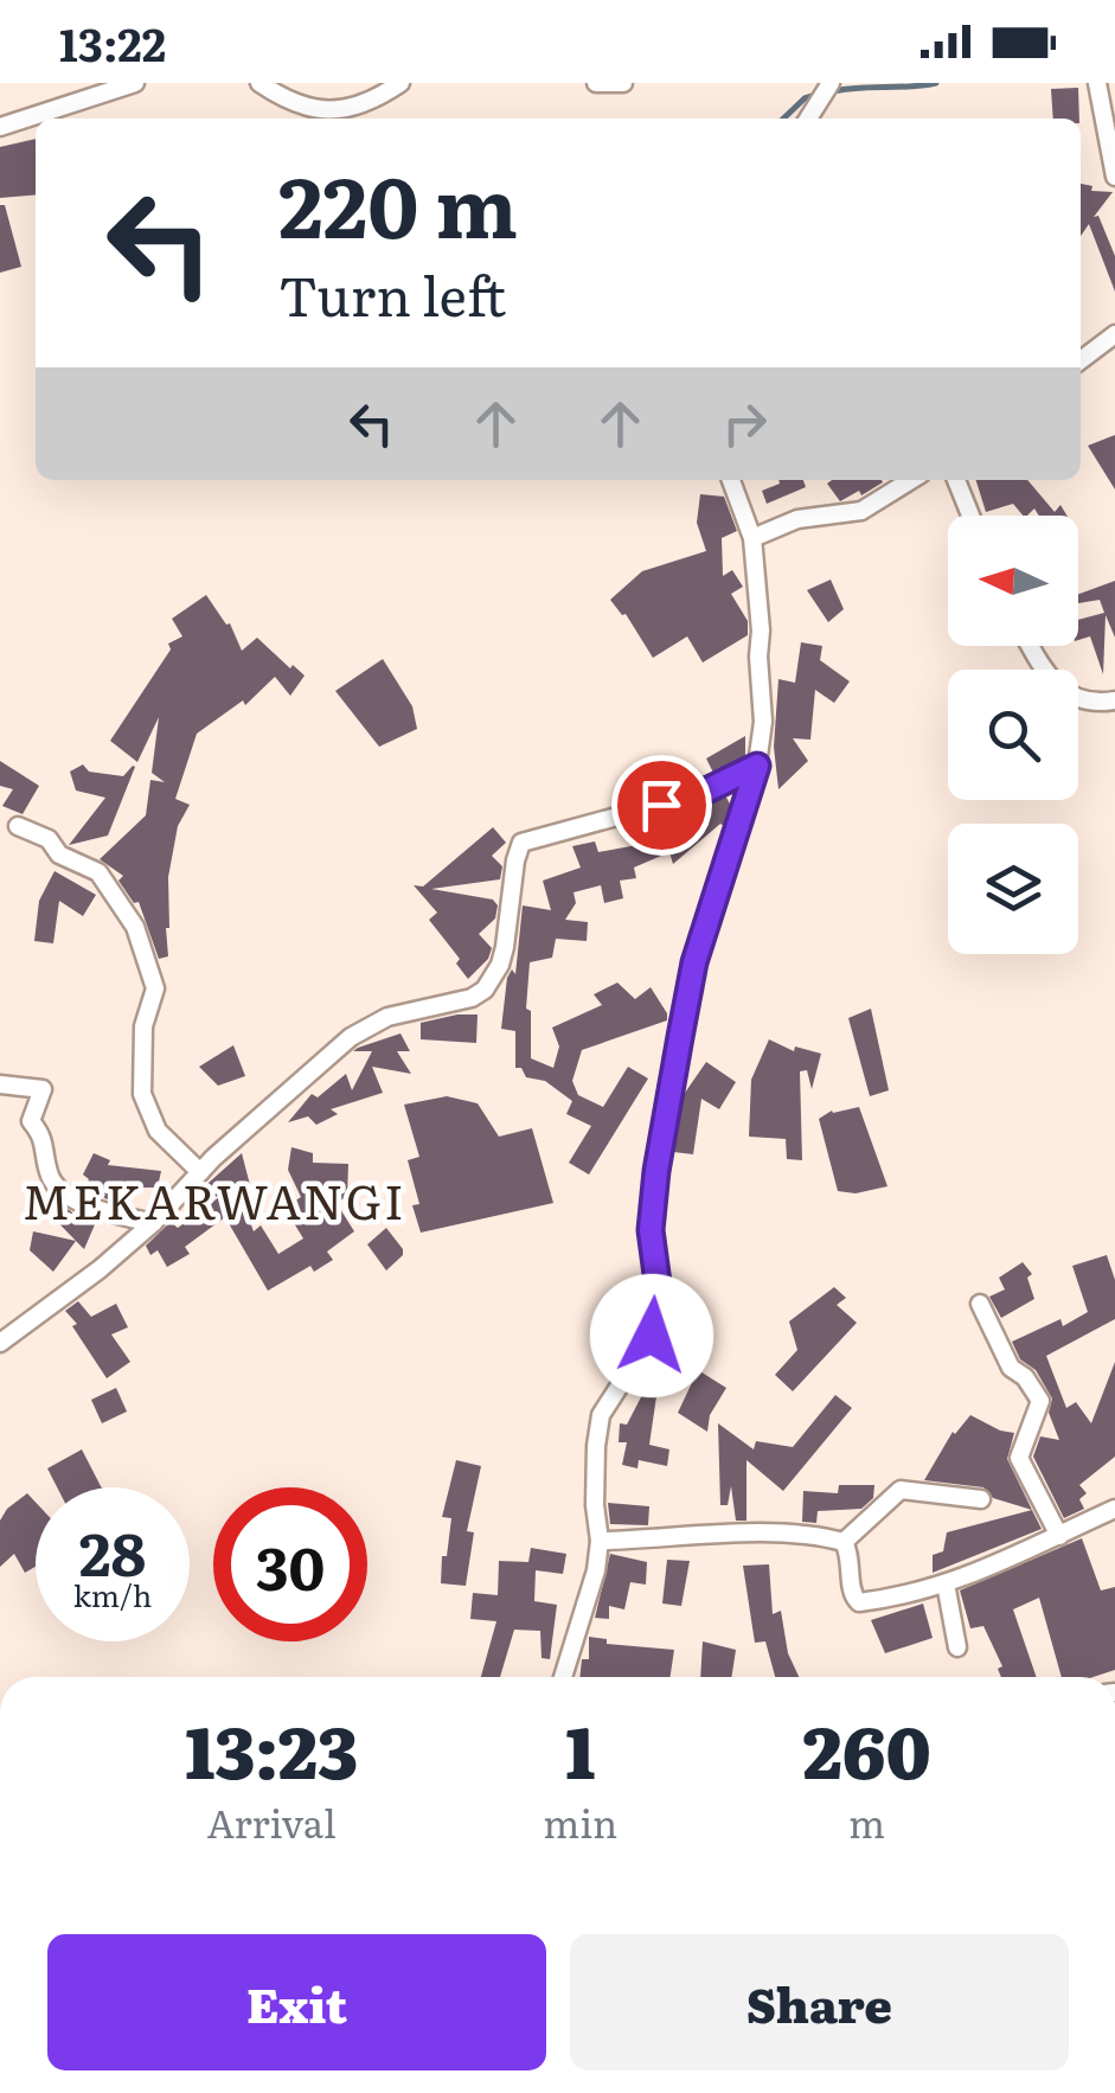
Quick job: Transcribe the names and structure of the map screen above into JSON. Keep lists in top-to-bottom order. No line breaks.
{"districts":["MEKARWANGI"],"north":"left","page":{"status":"13:22","turn":["220 m","Turn left"],"speed":"28 km/h","limit":"30","eta":["13:23","Arrival","1","min","260","m"],"buttons":["Exit","Share"]}}
